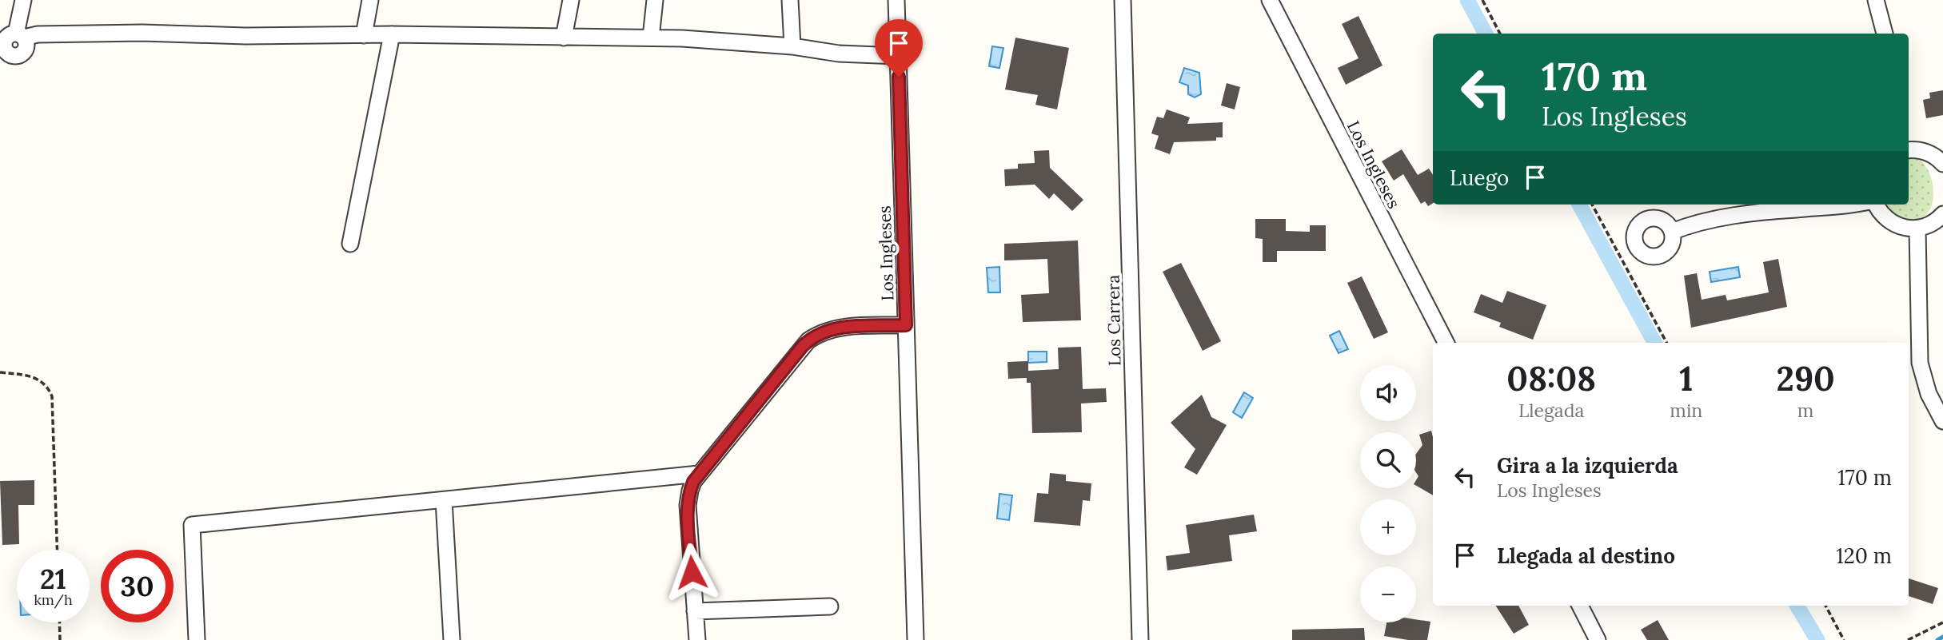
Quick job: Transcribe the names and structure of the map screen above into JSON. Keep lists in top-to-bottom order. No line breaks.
{"streets":{"street":["Los Ingleses","Los Carrera"]},"page":{"turn":["170 m","Los Ingleses"],"then":"Luego","eta":["08:08","Llegada","1","min","290","m"],"map_buttons":["+","−"],"list":[{"name":"Gira a la izquierda","note":"Los Ingleses","value":"170 m"},{"name":"Llegada al destino","value":"120 m"}],"speed":"21 km/h","limit":"30"}}
